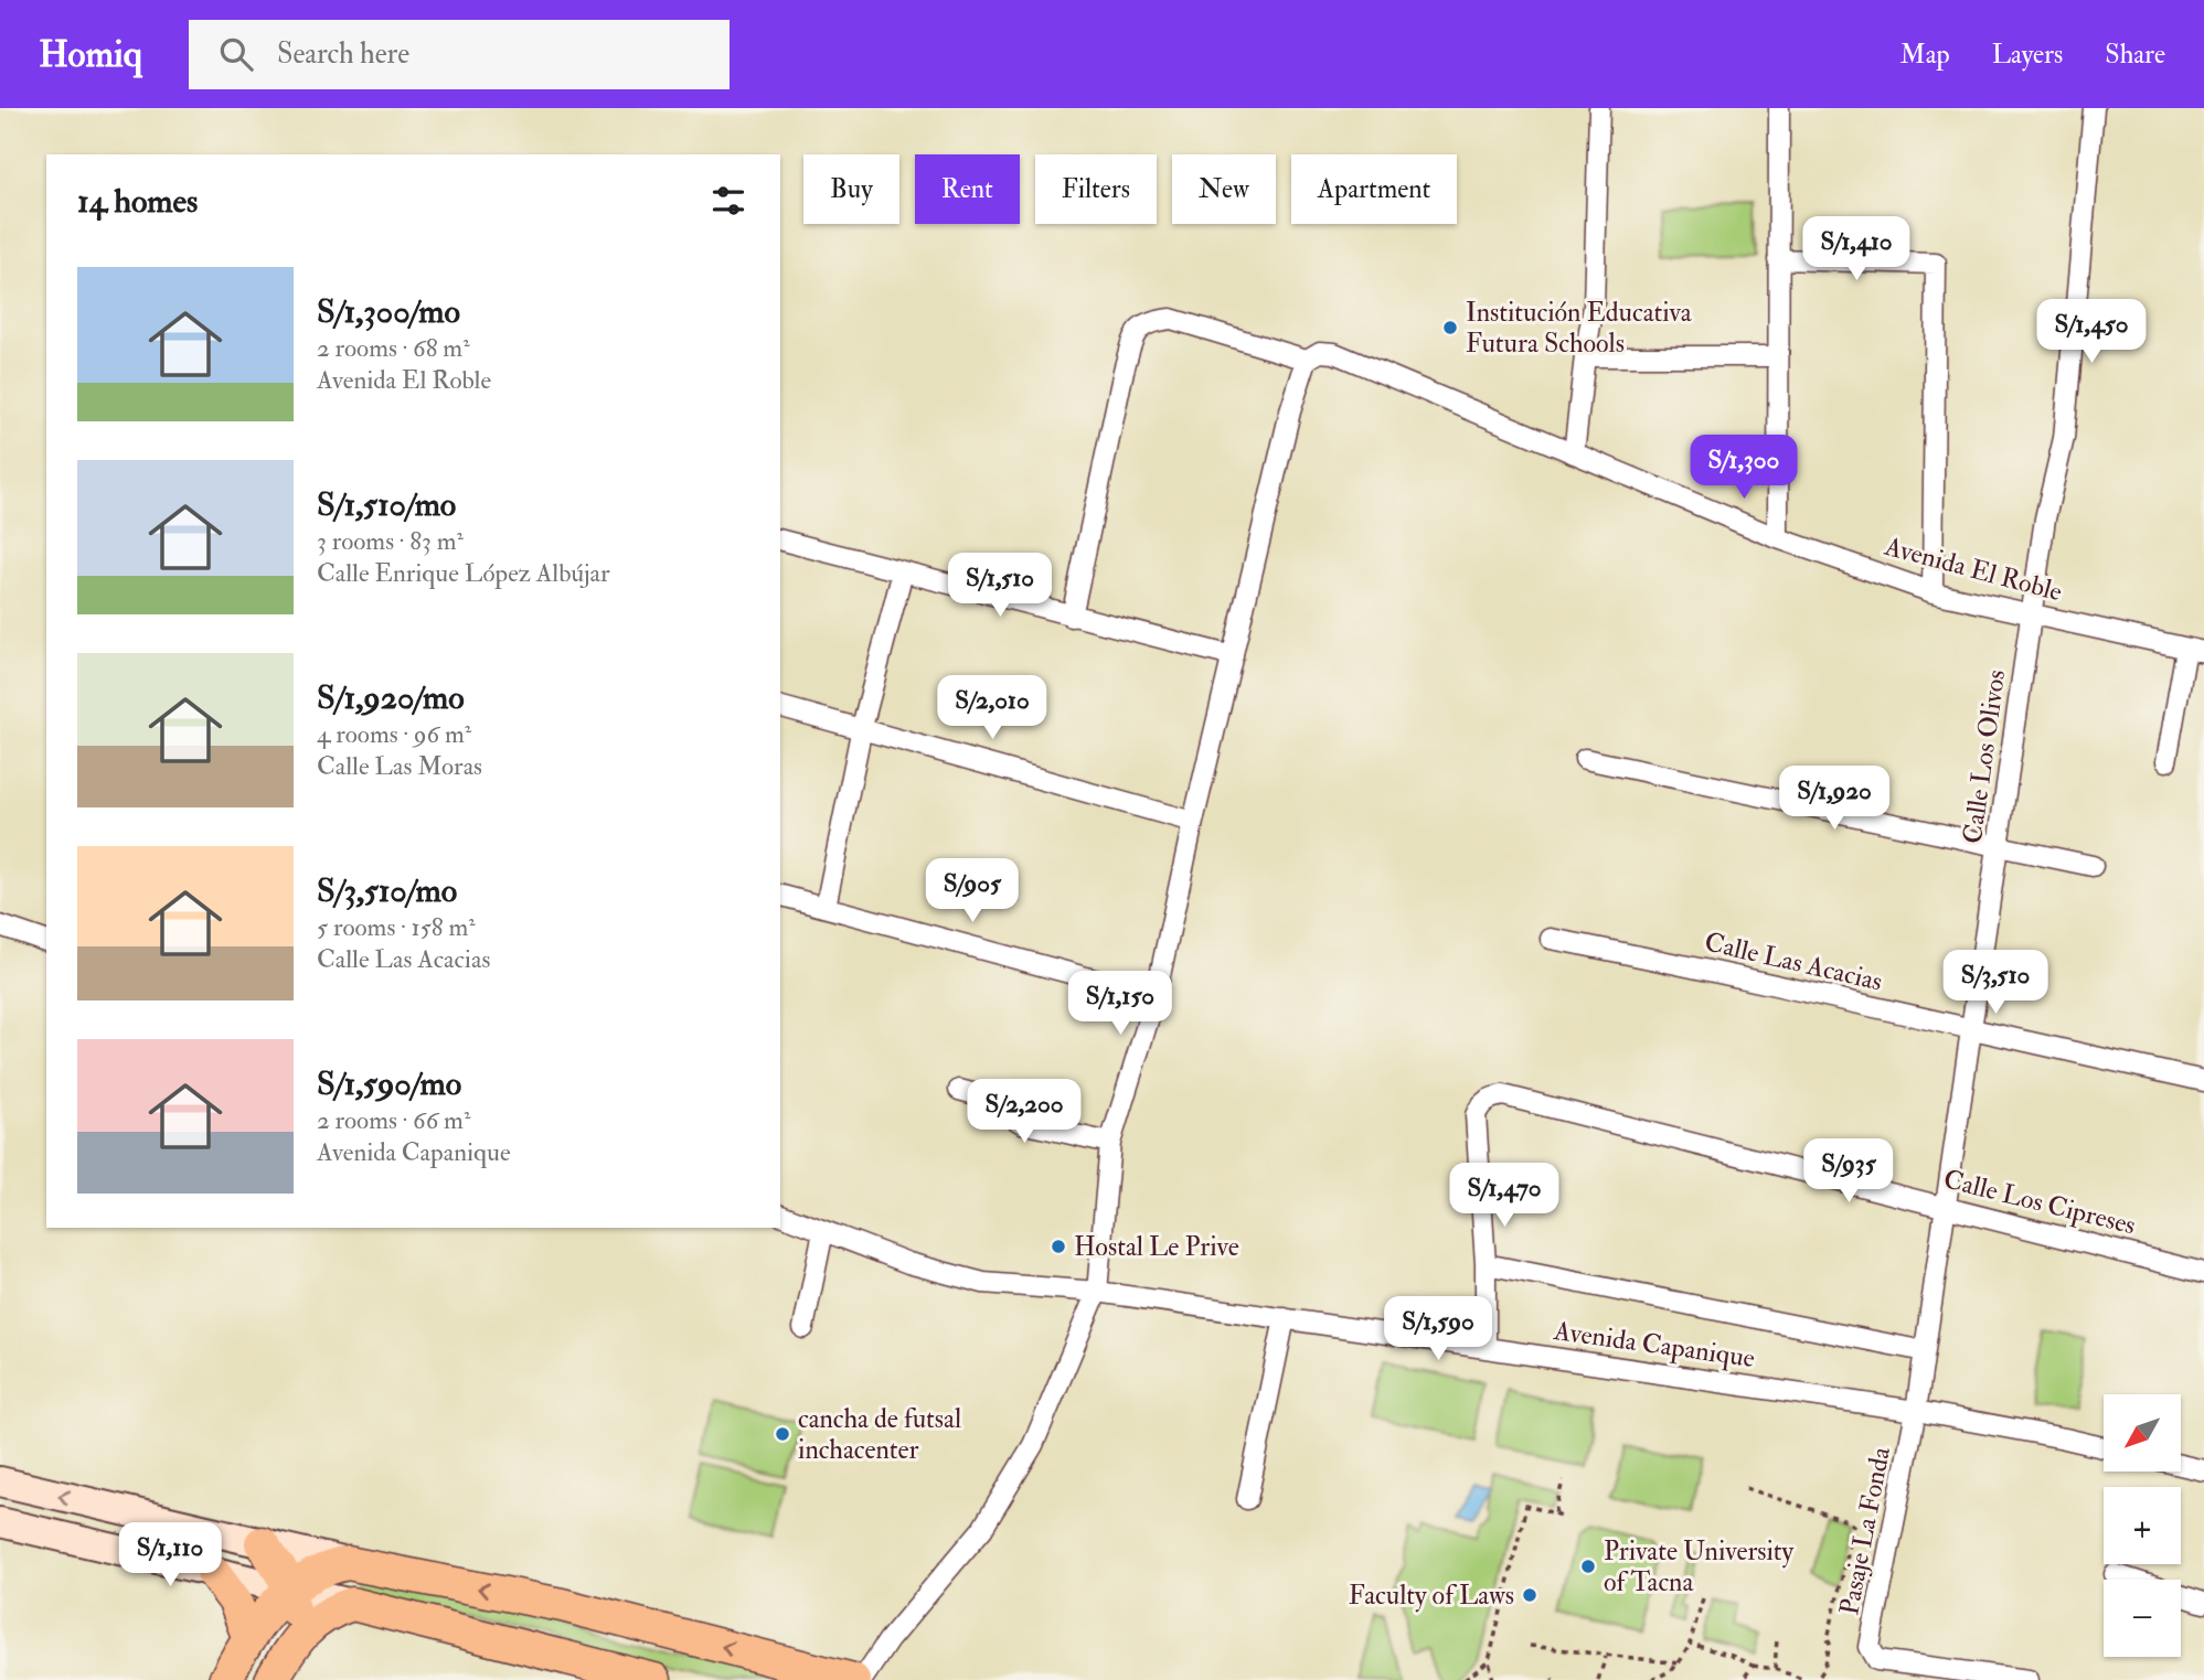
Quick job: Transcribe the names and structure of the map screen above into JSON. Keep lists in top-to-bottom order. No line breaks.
{"streets":{"street":["Avenida El Roble","Calle Los Olivos","Calle Las Acacias","Calle Los Cipreses","Avenida Capanique","Pasaje La Fonda"]},"crossings":[["Avenida El Roble","Calle Los Olivos"],["Calle Los Olivos","Calle Las Acacias"],["Calle Los Olivos","Calle Los Cipreses"],["Calle Los Olivos","Avenida Capanique"],["Calle Los Olivos","Pasaje La Fonda"],["Avenida Capanique","Pasaje La Fonda"]],"places":["Institución Educativa Futura Schools","Hostal Le Prive","cancha de futsal inchacenter","Private University of Tacna","Faculty of Laws"],"north":"bottom left","page":{"header":"Homiq","search":"Search here","nav":["Map","Layers","Share"],"chip":["Buy","Rent","Filters","New","Apartment"],"heading":"14 homes","price":["S/1,410","S/1,450","S/1,300","S/1,510","S/2,010","S/1,920","S/905","S/3,510","S/1,150","S/2,200","S/935","S/1,470","S/1,590","S/1,110"],"list":[{"name":"S/1,300/mo","note":"2 rooms · 68 m² · Avenida El Roble"},{"name":"S/1,510/mo","note":"3 rooms · 83 m² · Calle Enrique López Albújar"},{"name":"S/1,920/mo","note":"4 rooms · 96 m² · Calle Las Moras"},{"name":"S/3,510/mo","note":"5 rooms · 158 m² · Calle Las Acacias"},{"name":"S/1,590/mo","note":"2 rooms · 66 m² · Avenida Capanique"}],"map_buttons":["+","−"]}}
